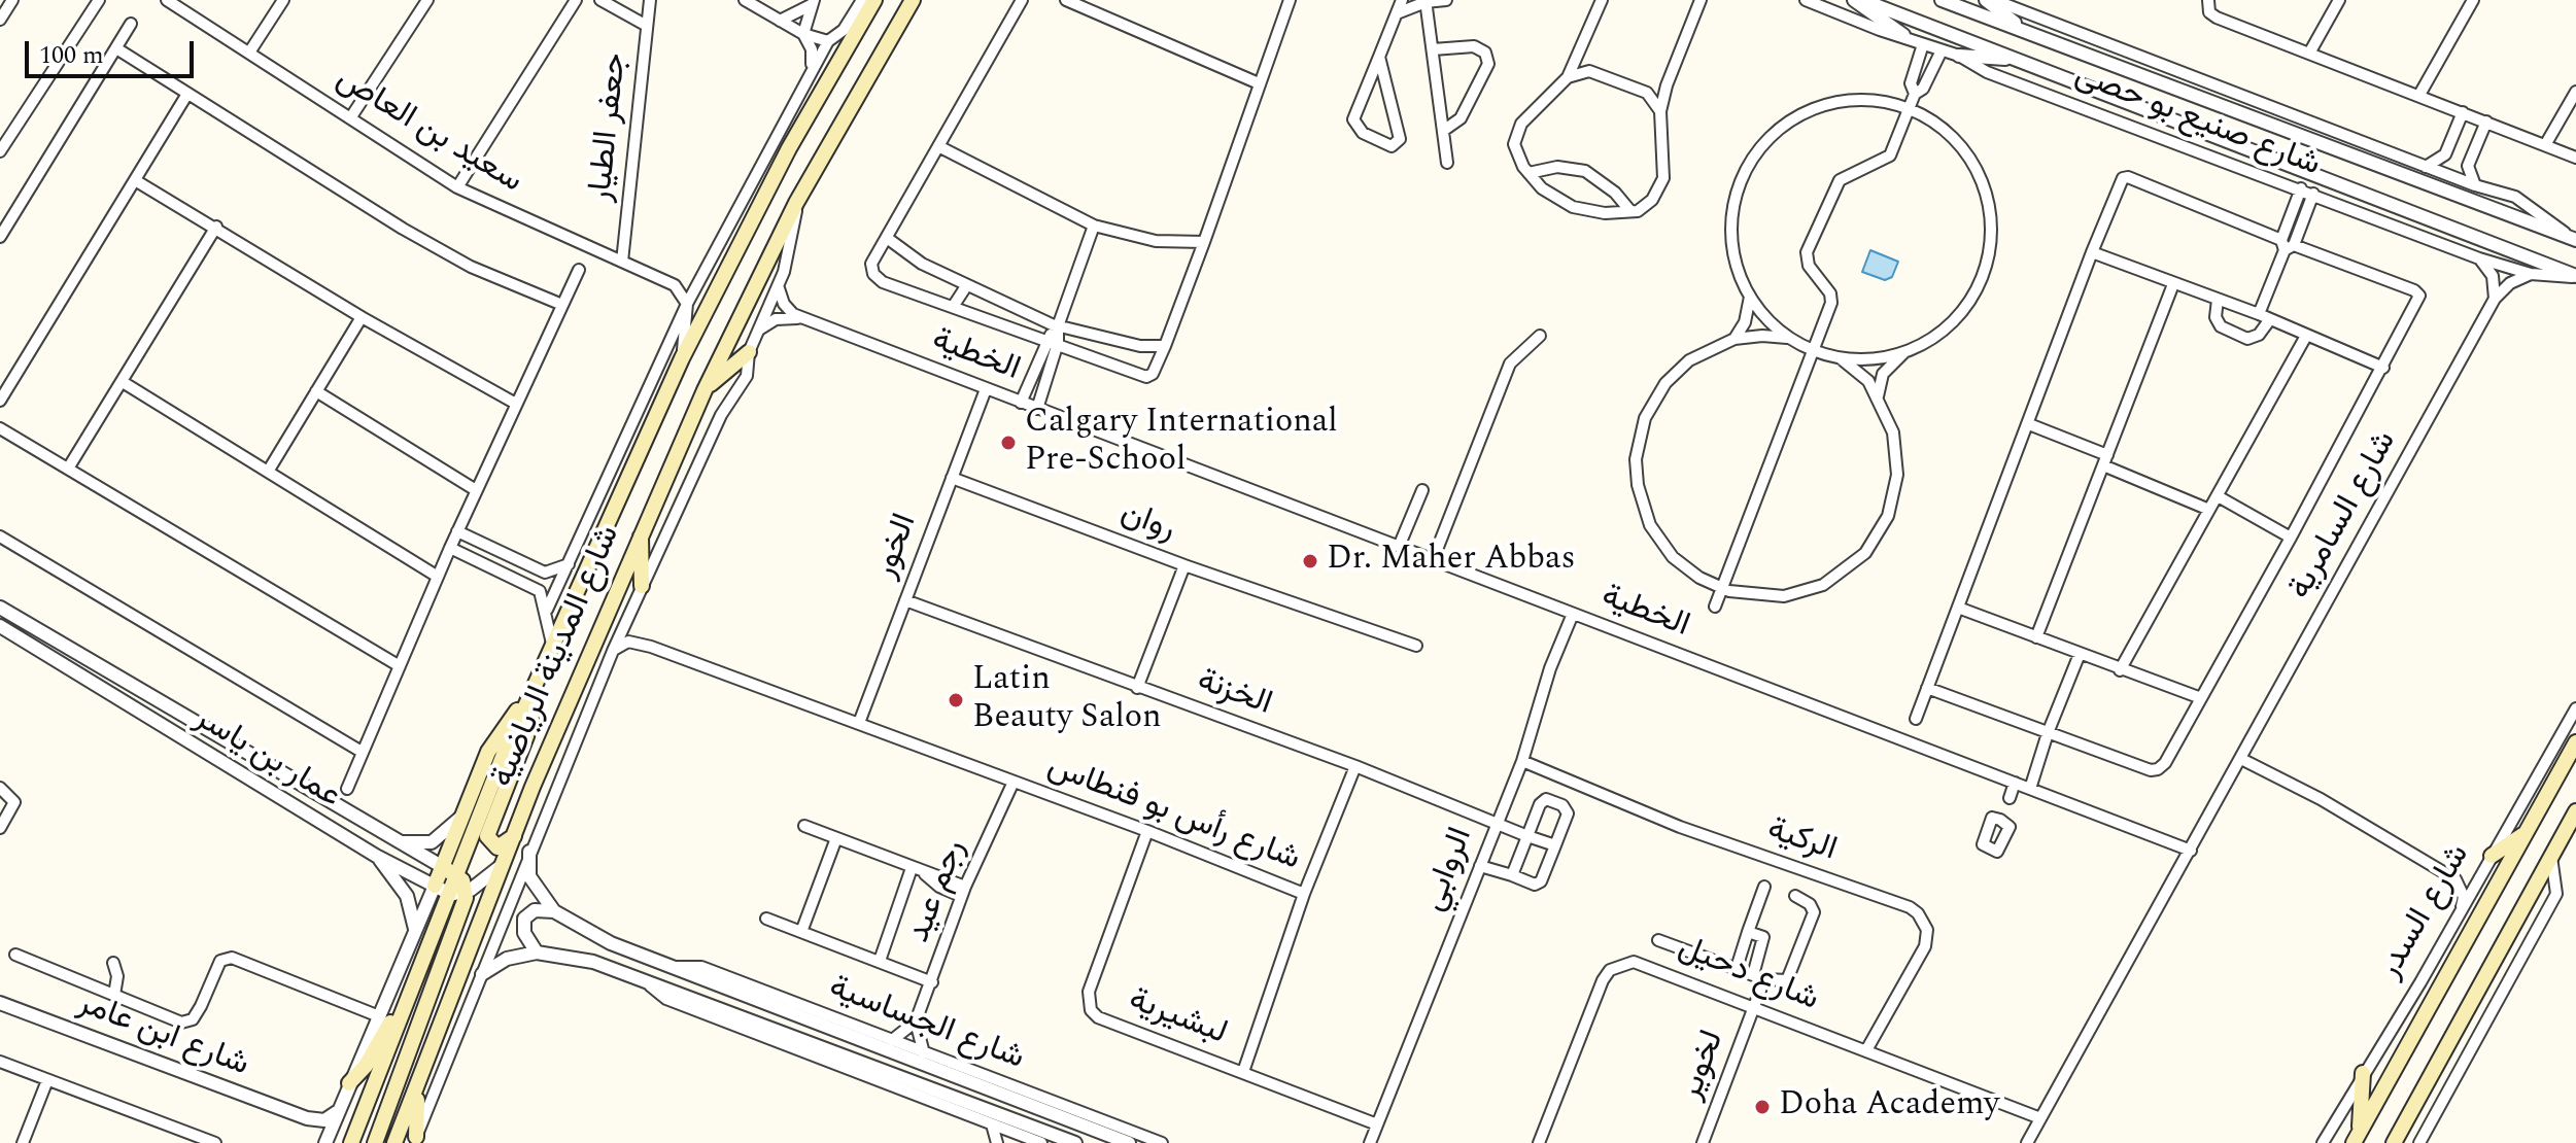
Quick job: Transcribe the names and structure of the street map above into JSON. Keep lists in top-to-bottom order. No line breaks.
{"streets":{"main road":["شارع المدينة الرياضية","شارع السدر"],"street":["شارع صنيع بو حصى","جعفر الطيار","سعيد بن العاص","الخطية","شارع السامرية","روان","الخور","الخزنة","عمار بن ياسر","شارع رأس بو فنطاس","الركية","الروابي","رجم عيد","شارع دحيل","لبشيرية","شارع الجساسية","شارع ابن عامر","لخوير"]},"crossings":[["شارع صنيع بو حصى","شارع السامرية"],["جعفر الطيار","سعيد بن العاص"],["الخطية","شارع السامرية"],["الخطية","الخور"],["الخطية","شارع المدينة الرياضية"],["الخطية","الروابي"],["شارع السامرية","شارع دحيل"],["روان","الخور"],["روان","الخزنة"],["الخور","الخزنة"],["الخور","شارع رأس بو فنطاس"],["شارع المدينة الرياضية","عمار بن ياسر"],["شارع المدينة الرياضية","شارع رأس بو فنطاس"],["الخزنة","الروابي"],["شارع رأس بو فنطاس","رجم عيد"],["شارع رأس بو فنطاس","لبشيرية"],["الركية","الروابي"],["الركية","شارع دحيل"],["الروابي","لبشيرية"],["رجم عيد","شارع الجساسية"],["شارع دحيل","لخوير"]],"places":["Calgary International Pre-School","Dr. Maher Abbas","Latin Beauty Salon","Doha Academy"],"scale_bar":"100 m"}
